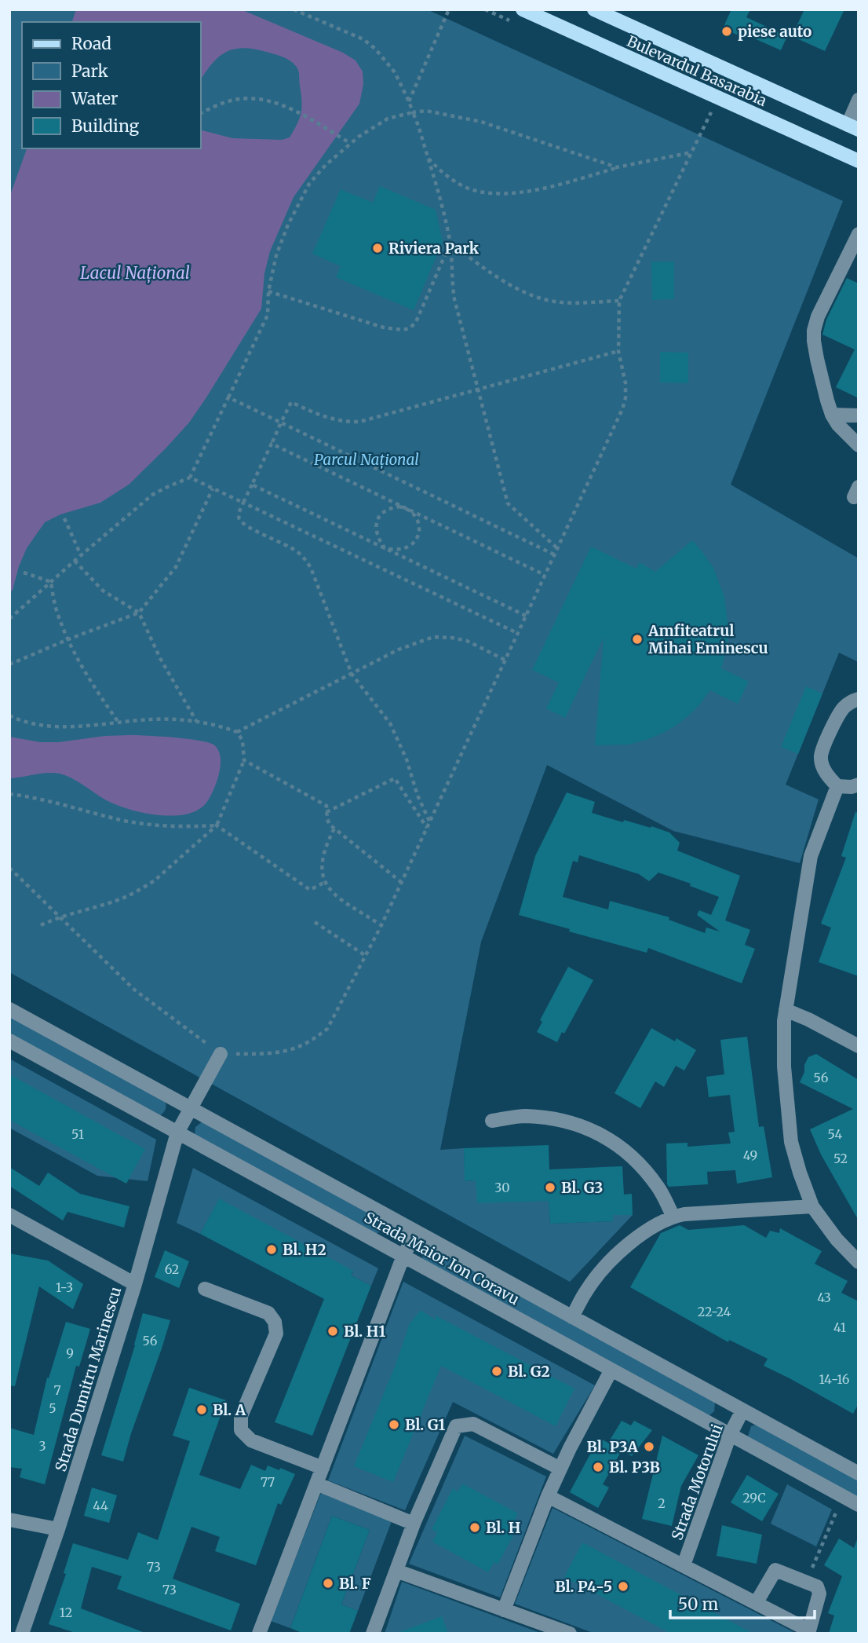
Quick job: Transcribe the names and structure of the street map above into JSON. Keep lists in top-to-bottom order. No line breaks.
{"streets":{"main road":["Bulevardul Basarabia"],"street":["Strada Maior Ion Coravu","Strada Dumitru Marinescu","Strada Motorului"]},"crossings":[["Strada Maior Ion Coravu","Strada Dumitru Marinescu"],["Strada Maior Ion Coravu","Strada Motorului"]],"water":["Lacul Național"],"parks":["Parcul Național"],"places":["piese auto","Riviera Park","Amfiteatrul Mihai Eminescu","Bl. G3","Bl. H2","Bl. H1","Bl. G2","Bl. A","Bl. G1","Bl. P3A","Bl. P3B","Bl. H","Bl. F","Bl. P4-5"],"house_numbers":["56","51","54","49","52","30","62","1-3","43","22-24","41","56","9","14-16","7","5","3","77","29C","2","44","73","73","12"],"legend":["Road","Park","Water","Building"],"scale_bar":"50 m"}
